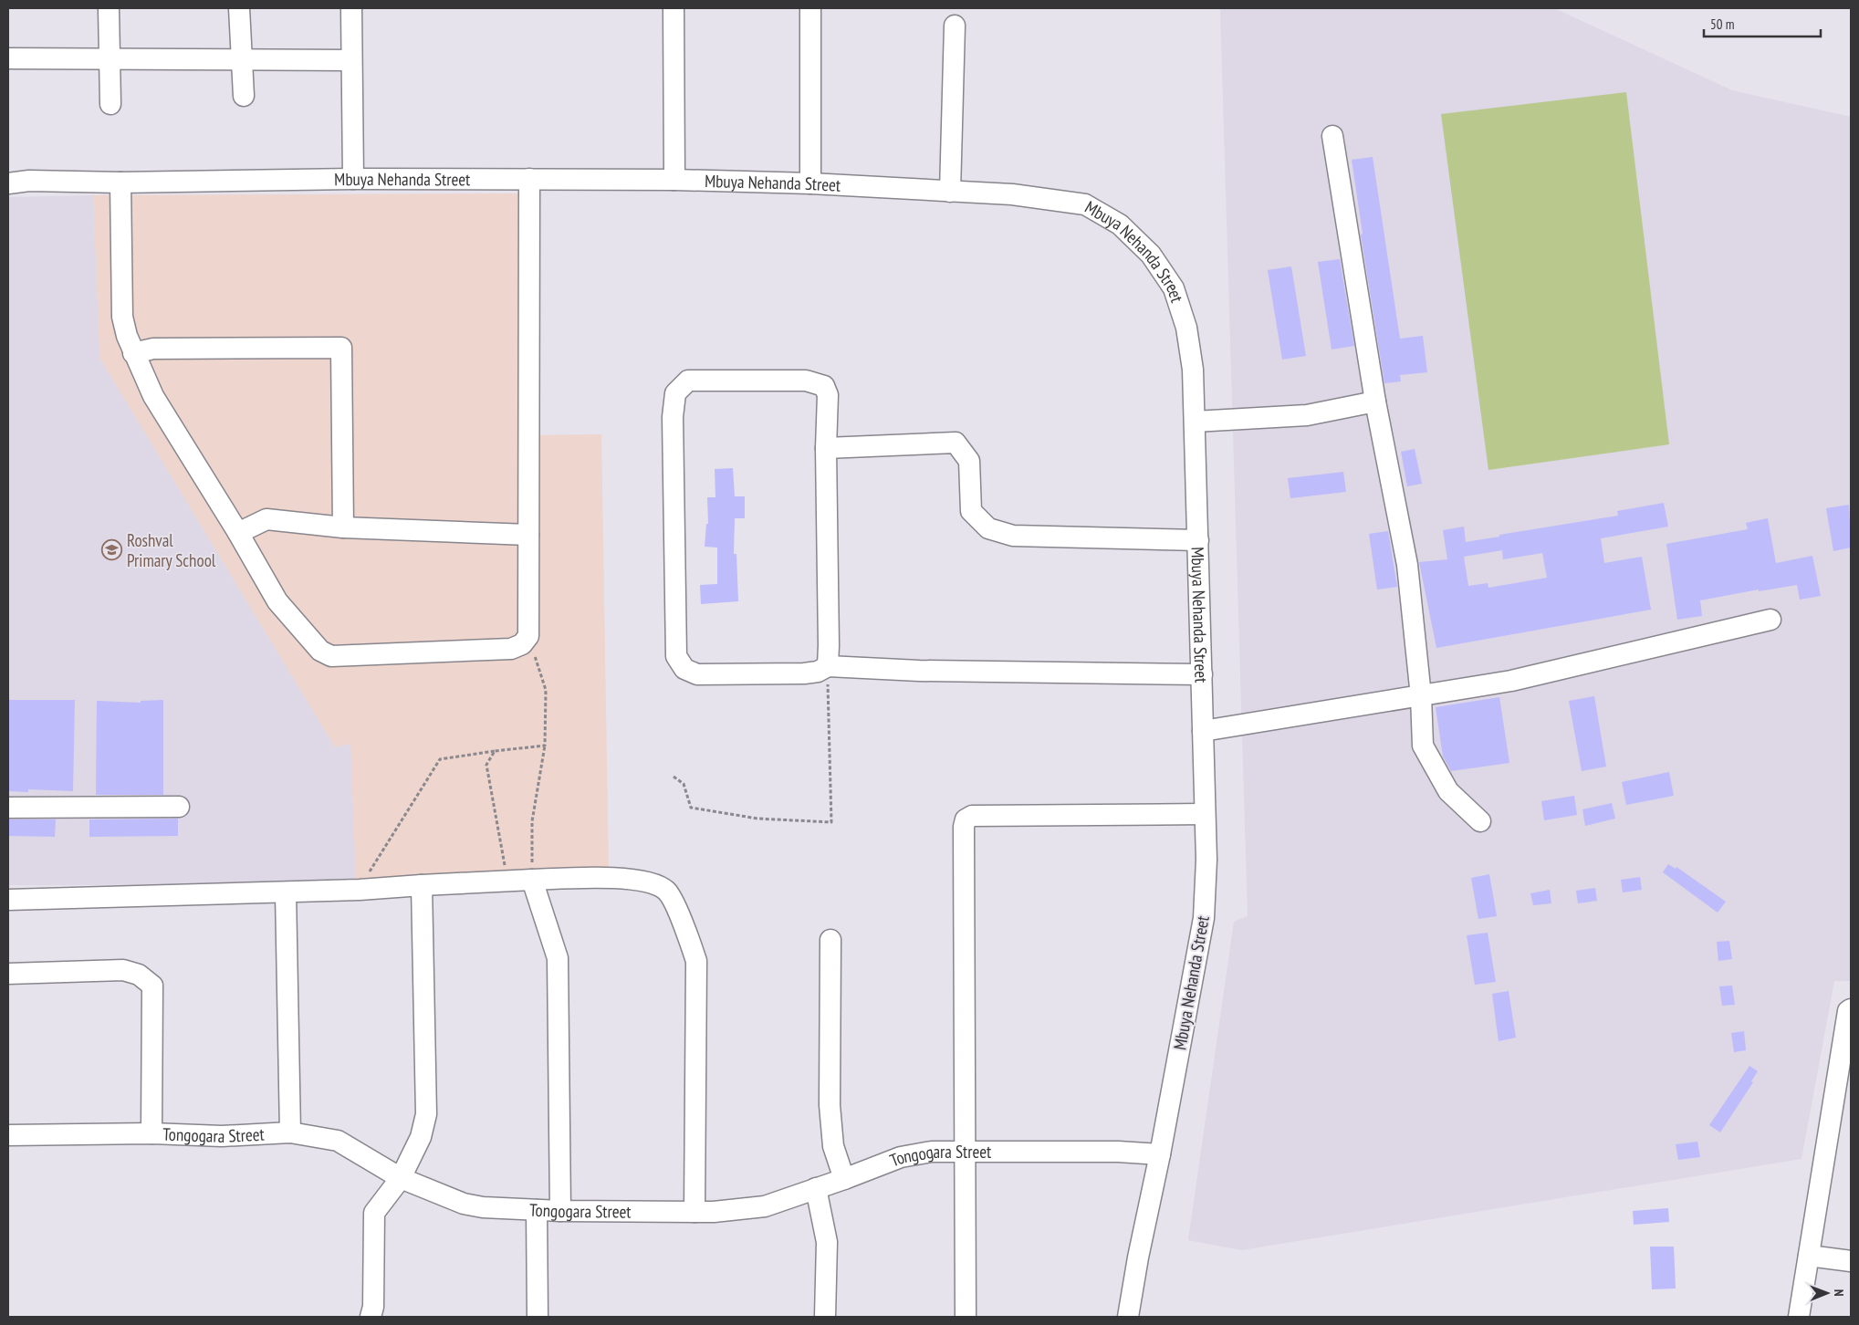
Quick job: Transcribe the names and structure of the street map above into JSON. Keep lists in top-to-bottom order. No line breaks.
{"streets":{"street":["Mbuya Nehanda Street","Tongogara Street"]},"crossings":[["Mbuya Nehanda Street","Tongogara Street"]],"places":{"school or university":["Roshval Primary School"]},"scale_bar":"50 m","north":"right"}
